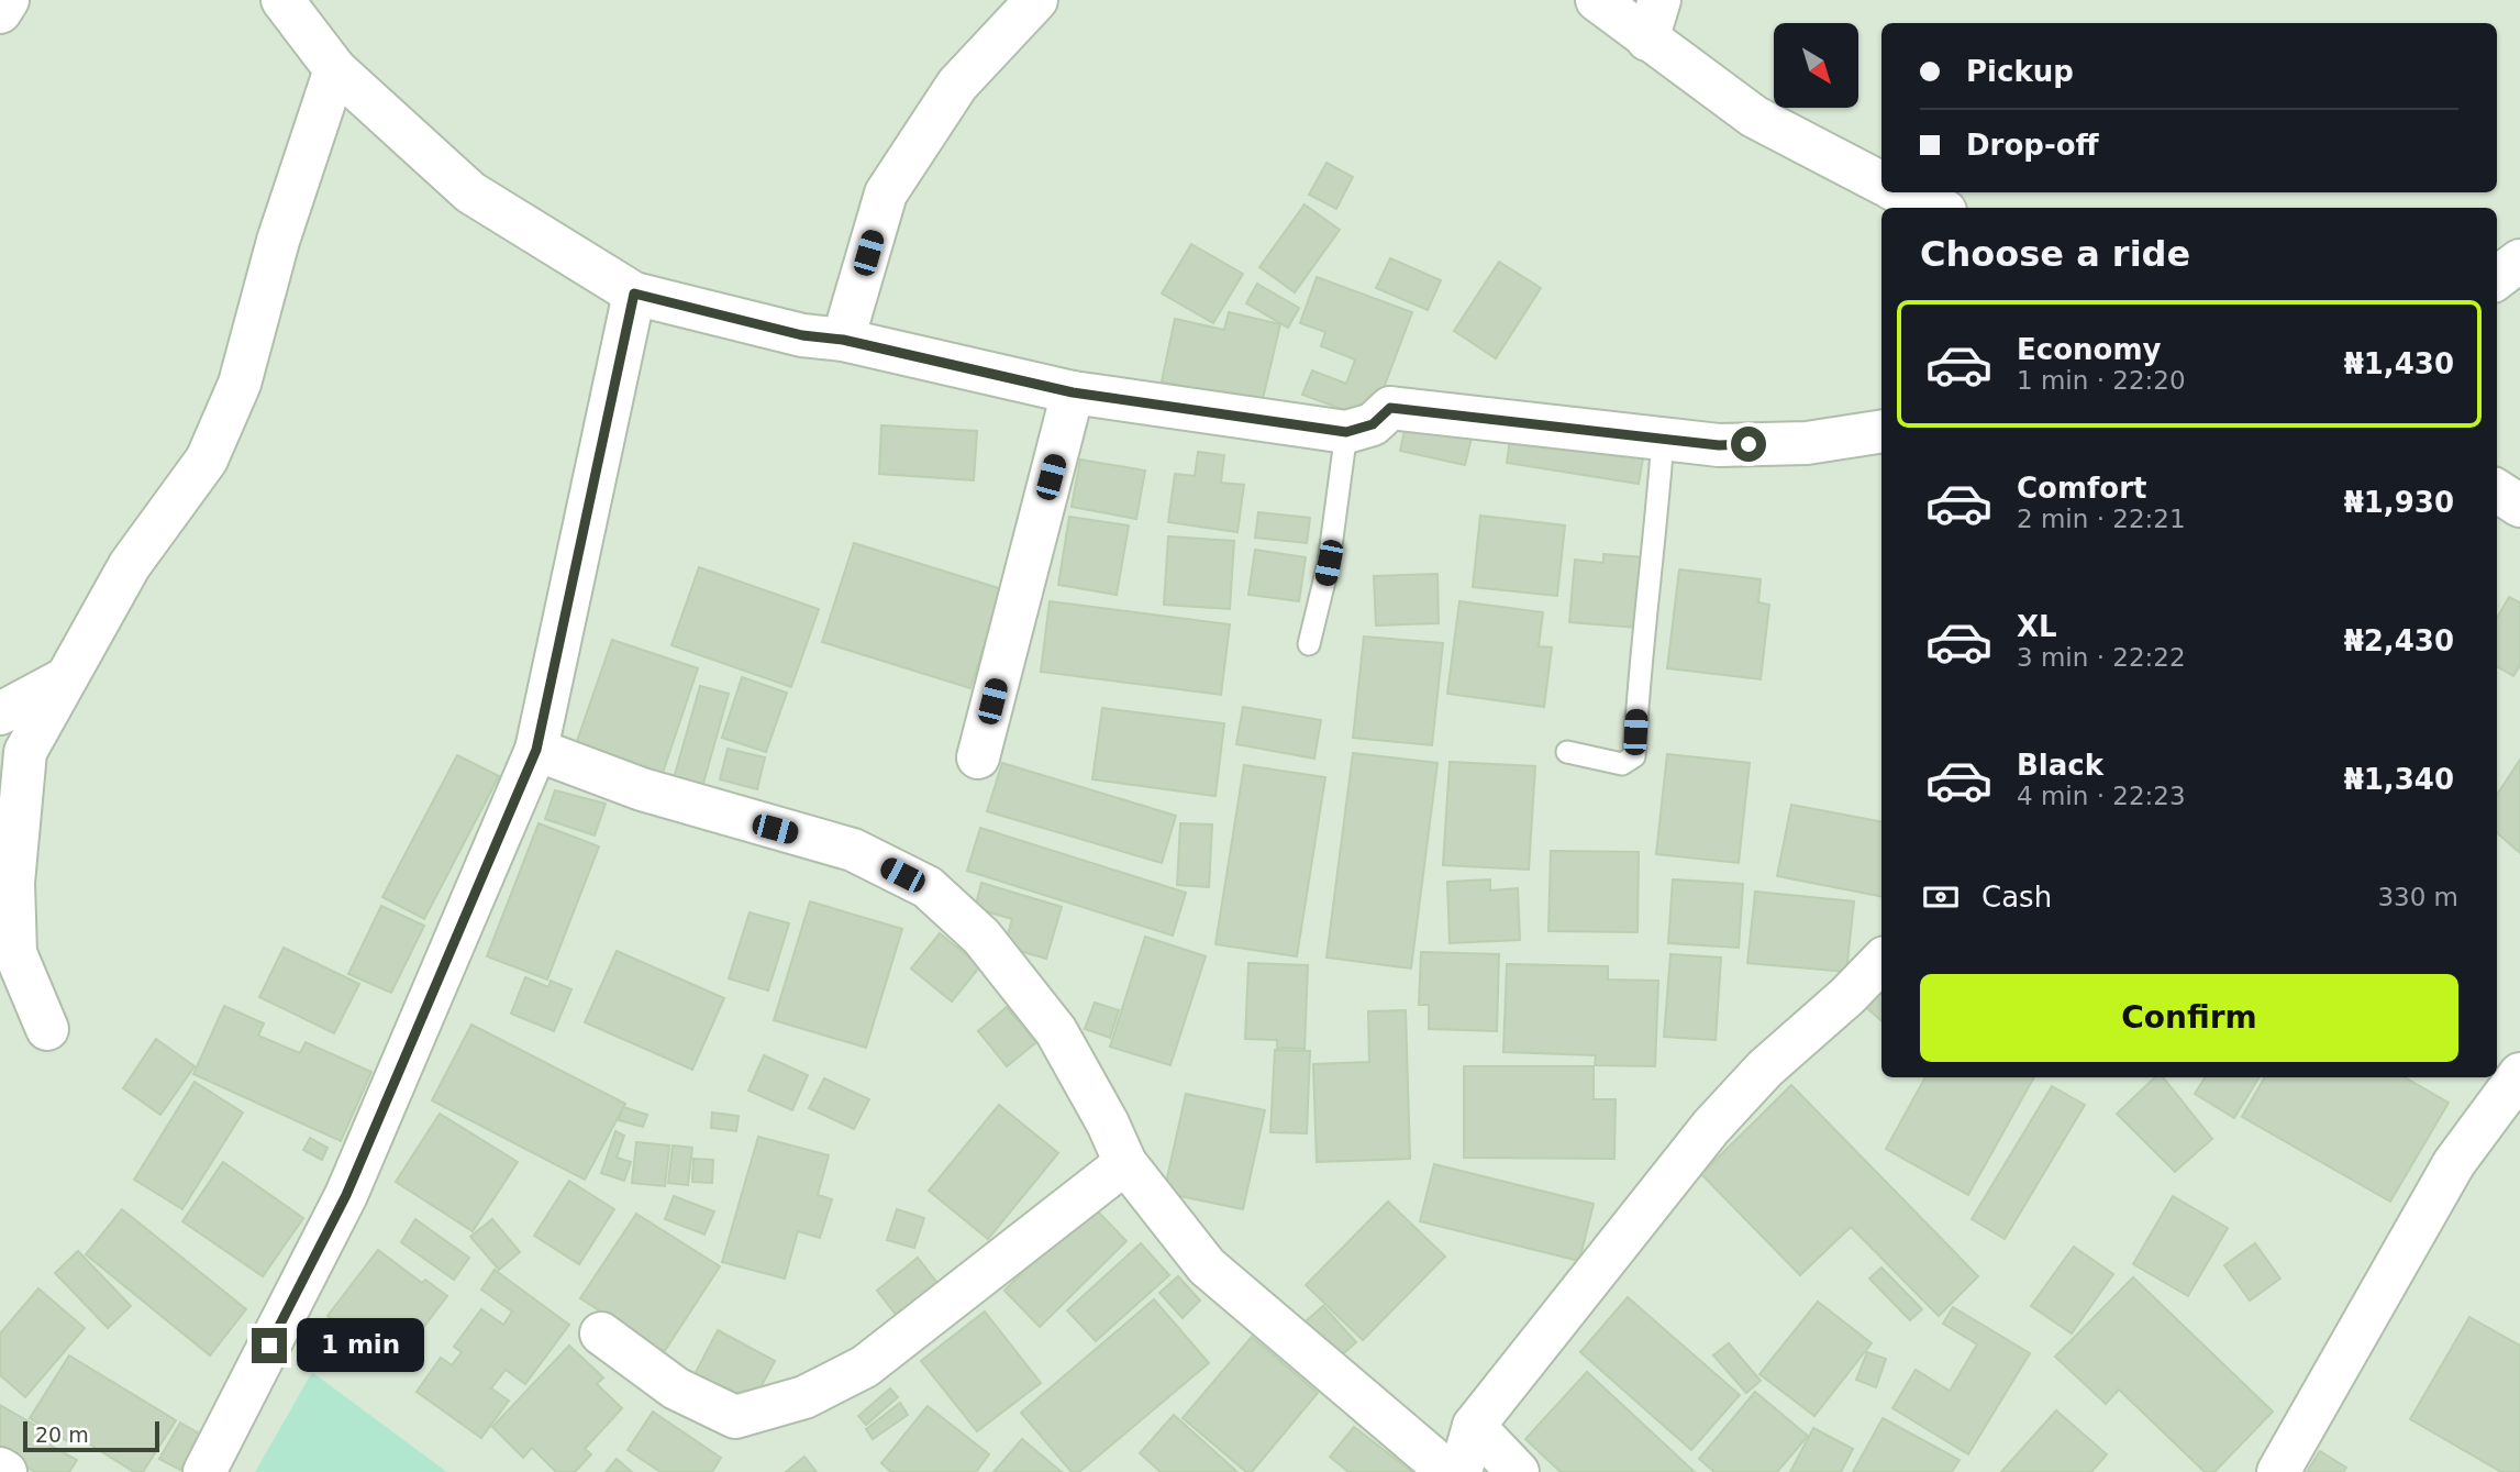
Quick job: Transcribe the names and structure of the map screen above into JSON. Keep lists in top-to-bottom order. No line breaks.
{"scale_bar":"20 m","north":"bottom right","page":{"banner":["Pickup","Drop-off"],"heading":"Choose a ride","list":[{"name":"Economy","note":"1 min · 22:20","value":"₦1,430"},{"name":"Comfort","note":"2 min · 22:21","value":"₦1,930"},{"name":"XL","note":"3 min · 22:22","value":"₦2,430"},{"name":"Black","note":"4 min · 22:23","value":"₦1,340"}],"pay":["Cash","330 m"],"buttons":"Confirm","bubble":"1 min","scale":"20 m"}}
